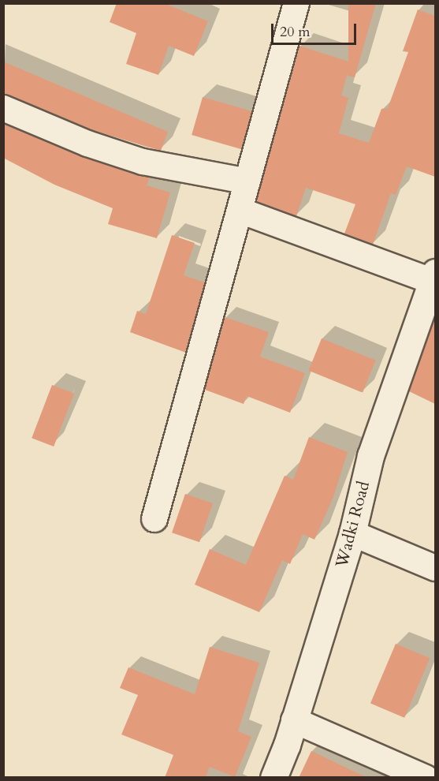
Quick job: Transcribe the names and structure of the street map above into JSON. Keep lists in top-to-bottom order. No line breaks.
{"streets":{"street":["Wadki Road"]},"scale_bar":"20 m"}
